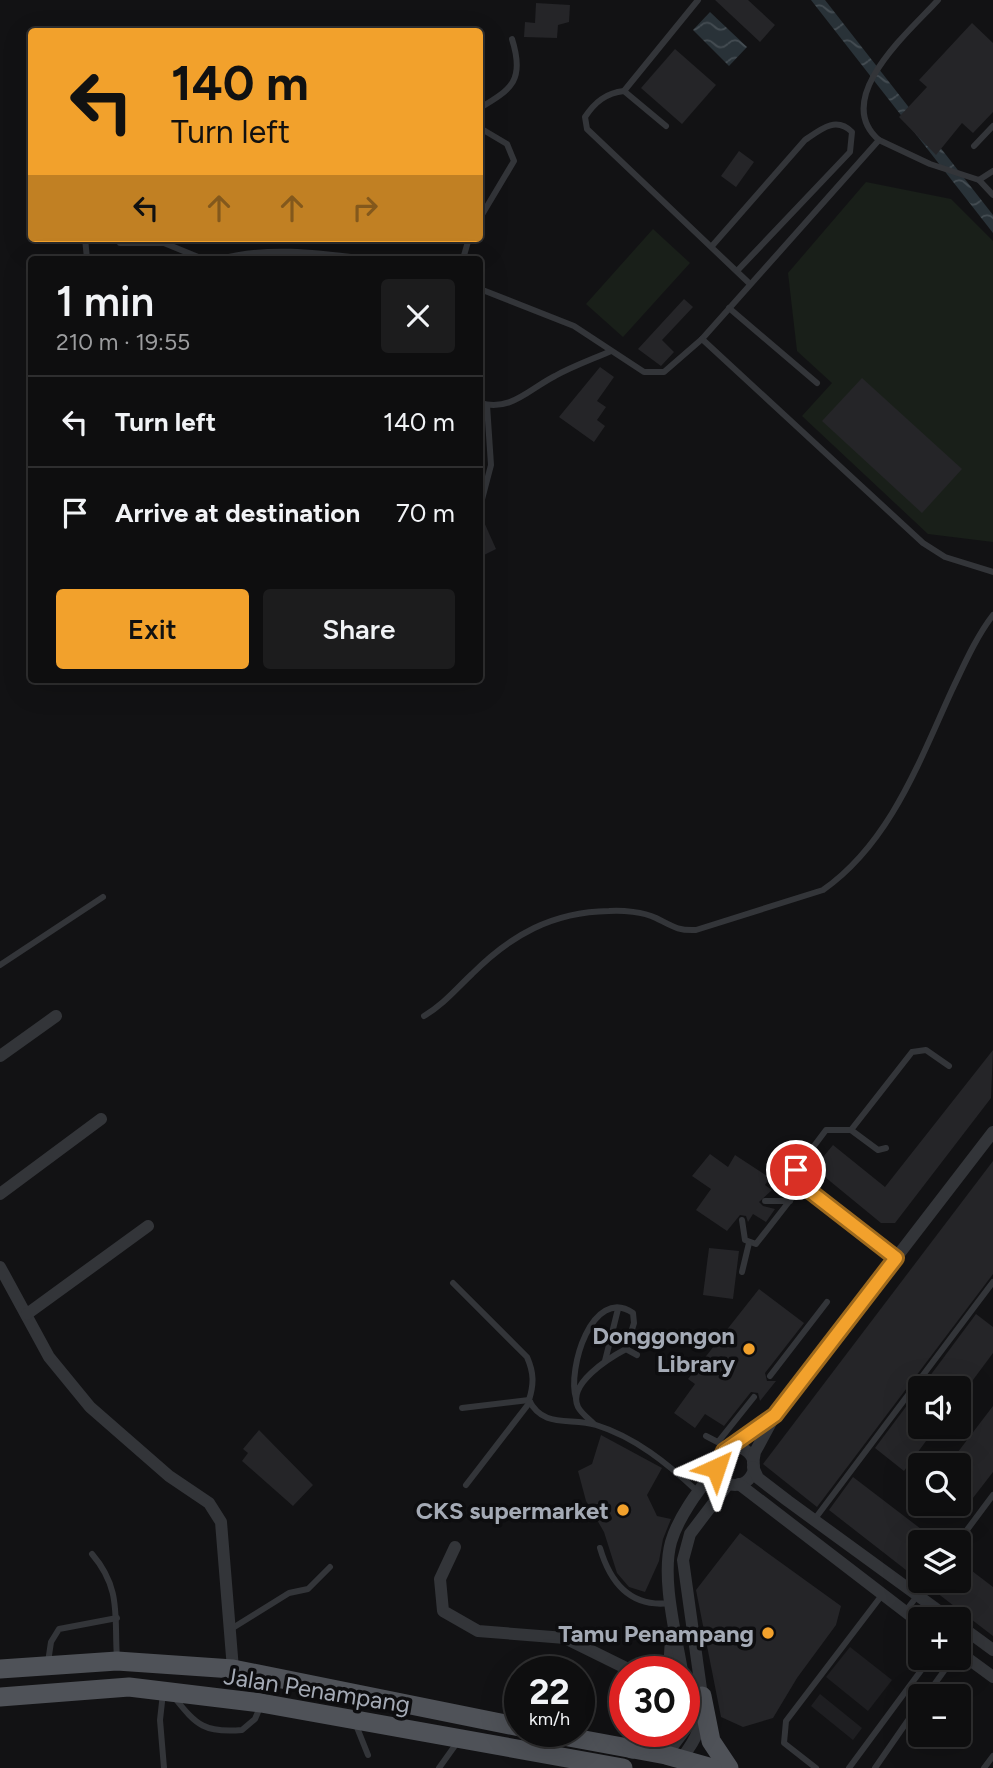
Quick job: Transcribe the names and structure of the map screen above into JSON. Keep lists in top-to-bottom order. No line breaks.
{"streets":{"main road":["Jalan Penampang"]},"places":["Donggongon Library","CKS supermarket","Tamu Penampang"],"page":{"turn":["140 m","Turn left"],"heading":["1 min","210 m · 19:55"],"list":[{"name":"Turn left","value":"140 m"},{"name":"Arrive at destination","value":"70 m"}],"buttons":["Exit","Share"],"map_buttons":["+","−"],"speed":"22 km/h","limit":"30"}}
